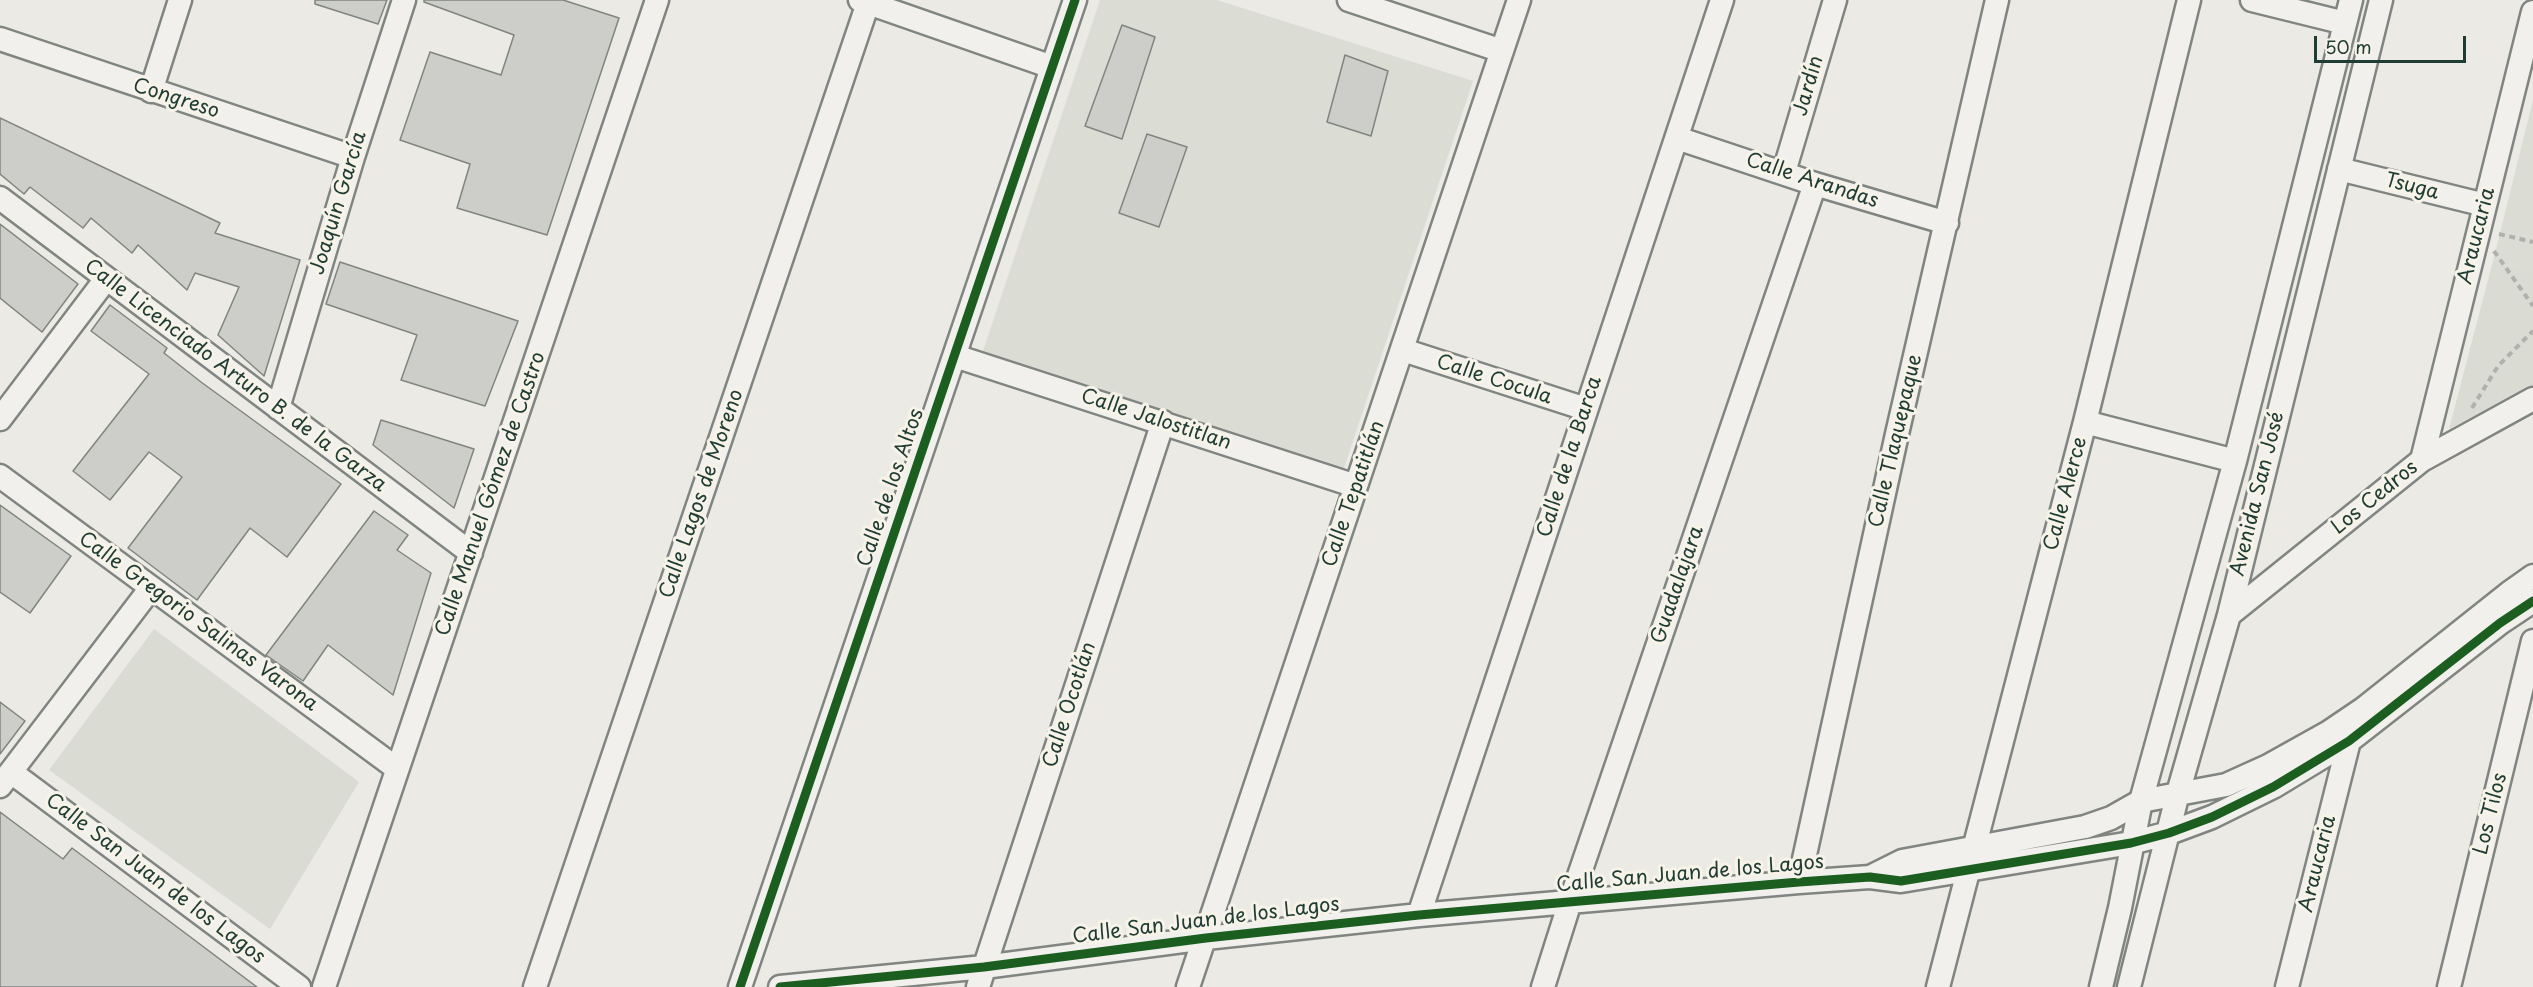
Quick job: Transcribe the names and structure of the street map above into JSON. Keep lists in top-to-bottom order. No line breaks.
{"streets":{"street":["Jardín","Congreso","Calle Arandas","Tsuga","Joaquín García","Araucaria","Calle Licenciado Arturo B. de la Garza","Calle Cocula","Calle Jalostitlan","Calle Tlaquepaque","Calle de la Barca","Calle de los Altos","Calle Manuel Gómez de Castro","Calle Lagos de Moreno","Calle Tepatitlán","Calle Alerce","Avenida San José","Los Cedros","Guadalajara","Calle Gregorio Salinas Varona","Calle Ocotlán","Los Tilos","Calle San Juan de los Lagos"]},"crossings":[["Jardín","Calle Arandas"],["Congreso","Joaquín García"],["Calle Arandas","Calle Tlaquepaque"],["Calle Arandas","Calle de la Barca"],["Calle Arandas","Guadalajara"],["Tsuga","Araucaria"],["Tsuga","Avenida San José"],["Joaquín García","Calle Licenciado Arturo B. de la Garza"],["Araucaria","Los Cedros"],["Araucaria","Calle San Juan de los Lagos"],["Calle Licenciado Arturo B. de la Garza","Calle Manuel Gómez de Castro"],["Calle Cocula","Calle de la Barca"],["Calle Cocula","Calle Tepatitlán"],["Calle Jalostitlan","Calle de los Altos"],["Calle Jalostitlan","Calle Tepatitlán"],["Calle Jalostitlan","Calle Ocotlán"],["Calle Tlaquepaque","Calle San Juan de los Lagos"],["Calle de la Barca","Calle San Juan de los Lagos"],["Calle Manuel Gómez de Castro","Calle Gregorio Salinas Varona"],["Calle Tepatitlán","Calle San Juan de los Lagos"],["Calle Alerce","Calle San Juan de los Lagos"],["Avenida San José","Los Cedros"],["Avenida San José","Calle San Juan de los Lagos"],["Guadalajara","Calle San Juan de los Lagos"],["Calle Ocotlán","Calle San Juan de los Lagos"]],"scale_bar":"50 m"}
